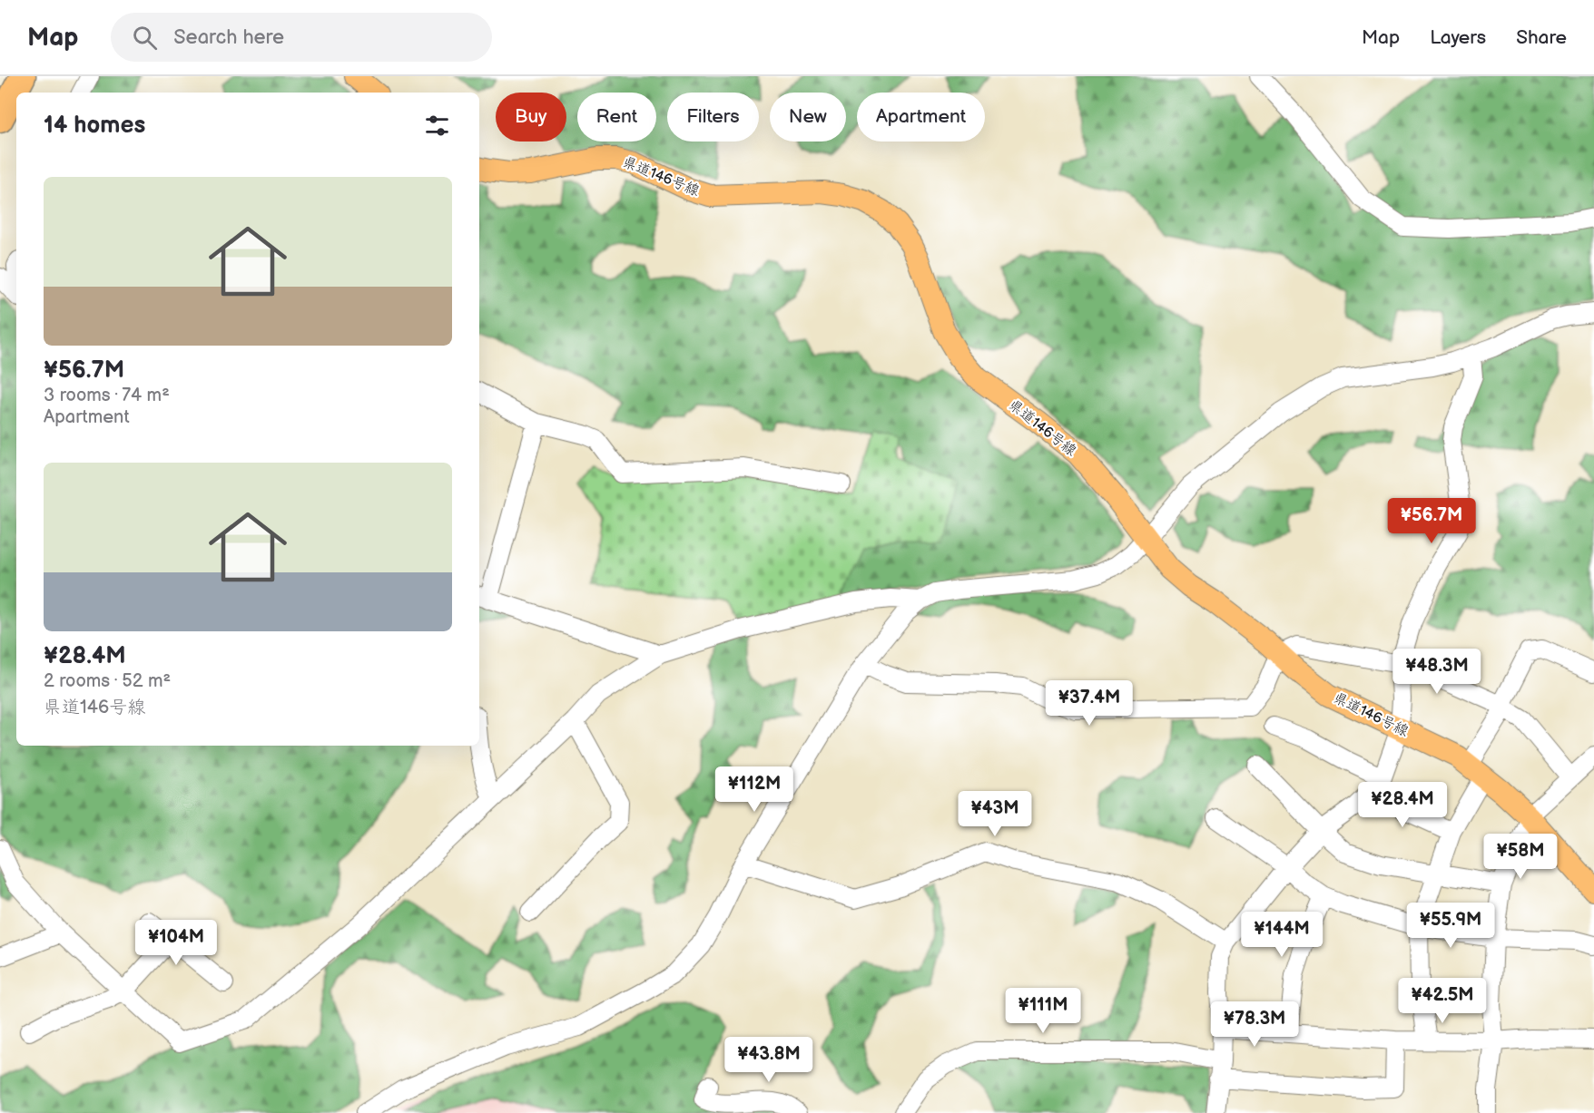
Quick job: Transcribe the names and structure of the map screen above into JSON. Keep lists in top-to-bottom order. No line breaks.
{"streets":{"main road":["県道146号線"]},"page":{"header":"Map","search":"Search here","nav":["Map","Layers","Share"],"chip":["Buy","Rent","Filters","New","Apartment"],"heading":"14 homes","list":[{"name":"¥56.7M","note":"3 rooms · 74 m² · Apartment"},{"name":"¥28.4M","note":"2 rooms · 52 m² · 県道146号線"}],"price":["¥56.7M","¥48.3M","¥37.4M","¥112M","¥28.4M","¥43M","¥58M","¥55.9M","¥144M","¥104M","¥42.5M","¥111M","¥78.3M","¥43.8M"]}}
